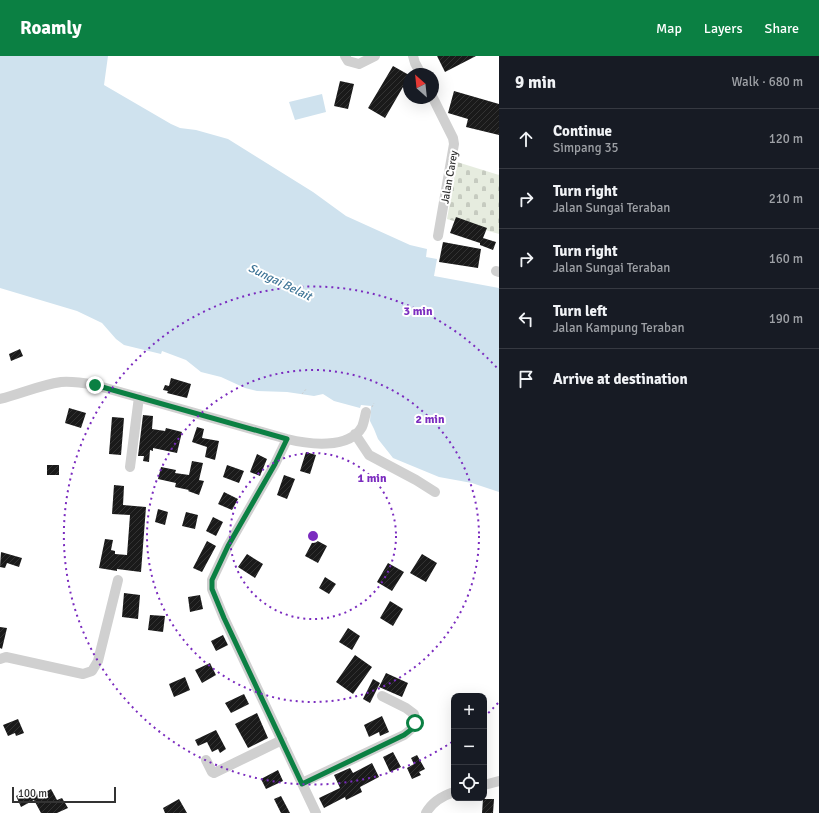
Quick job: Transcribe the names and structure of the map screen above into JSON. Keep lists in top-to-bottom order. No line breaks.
{"streets":{"street":["Jalan Carey"]},"water":["Sungai Belait"],"scale_bar":"100 m","north":"top left","page":{"header":"Roamly","nav":["Map","Layers","Share"],"heading":["9 min","Walk · 680 m"],"list":[["Continue","Simpang 35","120 m"],["Turn right","Jalan Sungai Teraban","210 m"],["Turn right","Jalan Sungai Teraban","160 m"],["Turn left","Jalan Kampung Teraban","190 m"],"Arrive at destination"],"map_buttons":["+","−"],"scale":"100 m"},"rings":["3 min","2 min","1 min"]}
